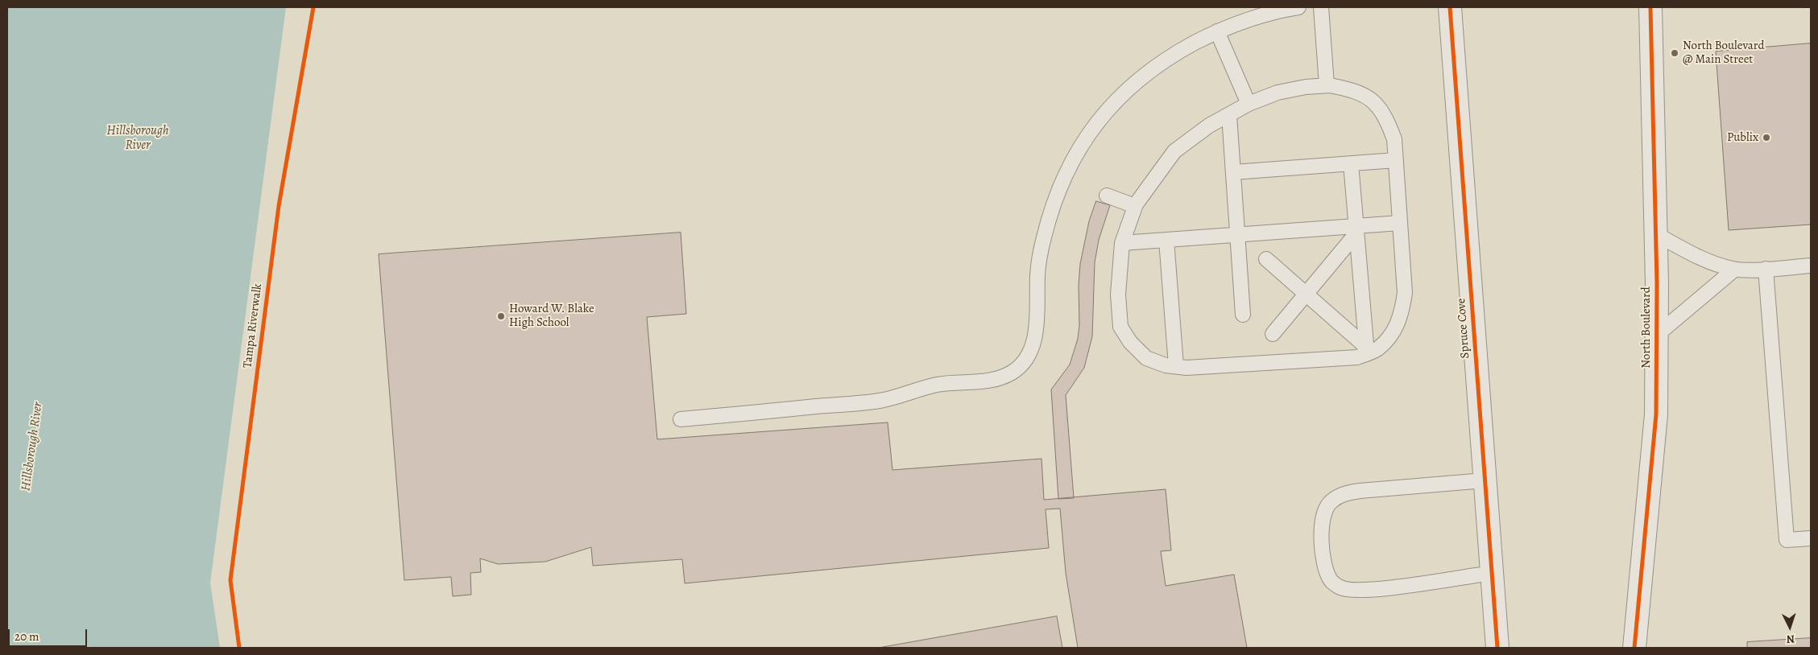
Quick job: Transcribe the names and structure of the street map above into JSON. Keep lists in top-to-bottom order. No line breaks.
{"streets":{"street":["North Boulevard","Spruce Cove"],"cycle path":["Tampa Riverwalk"]},"water":["Hillsborough River"],"places":["North Boulevard @ Main Street","Publix","Howard W. Blake High School"],"scale_bar":"20 m","north":"bottom"}
